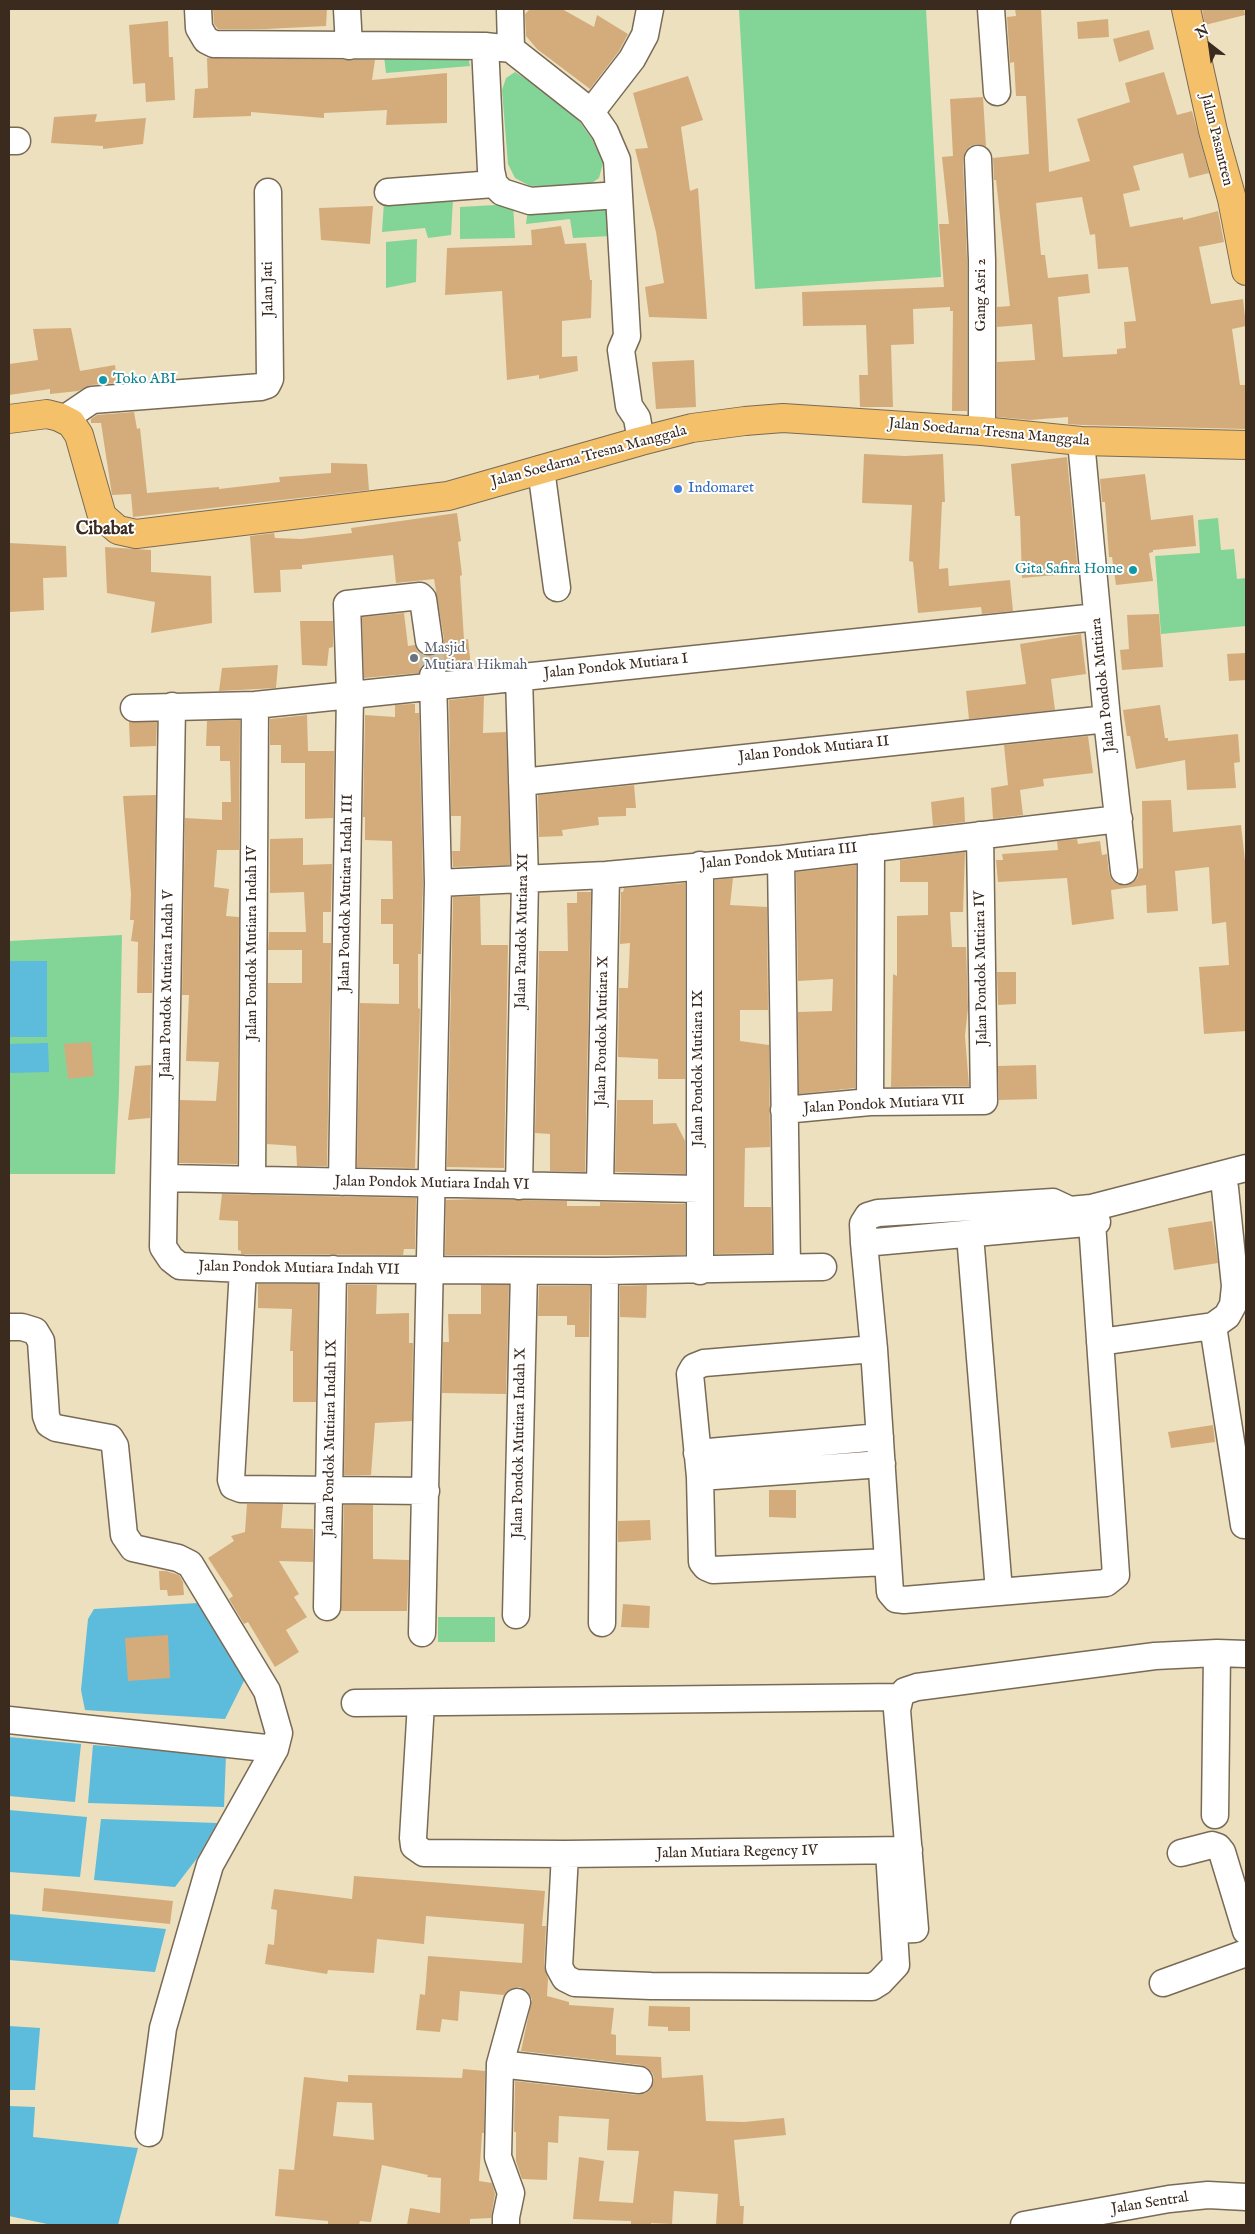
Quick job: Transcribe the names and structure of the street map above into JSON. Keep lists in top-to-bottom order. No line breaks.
{"streets":{"main road":["Jalan Pasantren","Jalan Soedarna Tresna Manggala"],"street":["Jalan Jati","Gang Asri 2","Jalan Pondok Mutiara I","Jalan Pondok Mutiara","Jalan Pondok Mutiara II","Jalan Pondok Mutiara III","Jalan Pondok Mutiara Indah III","Jalan Pandok Mutiara XI","Jalan Pondok Mutiara Indah IV","Jalan Pondok Mutiara IV","Jalan Pondok Mutiara Indah V","Jalan Pondok Mutiara X","Jalan Pondok Mutiara IX","Jalan Pondok Mutiara VII","Jalan Pondok Mutiara Indah VI","Jalan Pondok Mutiara Indah VII","Jalan Pondok Mutiara Indah IX","Jalan Pondok Mutiara Indah X","Jalan Mutiara Regency IV","Jalan Sentral"]},"crossings":[["Jalan Jati","Jalan Soedarna Tresna Manggala"],["Gang Asri 2","Jalan Soedarna Tresna Manggala"],["Jalan Soedarna Tresna Manggala","Jalan Pondok Mutiara"],["Jalan Pondok Mutiara I","Jalan Pondok Mutiara"],["Jalan Pondok Mutiara I","Jalan Pondok Mutiara Indah III"],["Jalan Pondok Mutiara I","Jalan Pandok Mutiara XI"],["Jalan Pondok Mutiara I","Jalan Pondok Mutiara Indah IV"],["Jalan Pondok Mutiara I","Jalan Pondok Mutiara Indah V"],["Jalan Pondok Mutiara","Jalan Pondok Mutiara II"],["Jalan Pondok Mutiara","Jalan Pondok Mutiara III"],["Jalan Pondok Mutiara II","Jalan Pandok Mutiara XI"],["Jalan Pondok Mutiara III","Jalan Pandok Mutiara XI"],["Jalan Pondok Mutiara III","Jalan Pondok Mutiara IV"],["Jalan Pondok Mutiara III","Jalan Pondok Mutiara X"],["Jalan Pondok Mutiara III","Jalan Pondok Mutiara IX"],["Jalan Pondok Mutiara Indah III","Jalan Pondok Mutiara Indah VI"],["Jalan Pandok Mutiara XI","Jalan Pondok Mutiara Indah VI"],["Jalan Pondok Mutiara Indah IV","Jalan Pondok Mutiara Indah VI"],["Jalan Pondok Mutiara IV","Jalan Pondok Mutiara VII"],["Jalan Pondok Mutiara Indah V","Jalan Pondok Mutiara Indah VI"],["Jalan Pondok Mutiara Indah V","Jalan Pondok Mutiara Indah VII"],["Jalan Pondok Mutiara X","Jalan Pondok Mutiara Indah VI"],["Jalan Pondok Mutiara IX","Jalan Pondok Mutiara Indah VI"],["Jalan Pondok Mutiara IX","Jalan Pondok Mutiara Indah VII"],["Jalan Pondok Mutiara Indah VII","Jalan Pondok Mutiara Indah IX"],["Jalan Pondok Mutiara Indah VII","Jalan Pondok Mutiara Indah X"]],"districts":["Cibabat"],"places":["Toko ABI","Indomaret","Gita Safira Home","Masjid Mutiara Hikmah"],"north":"top left"}
